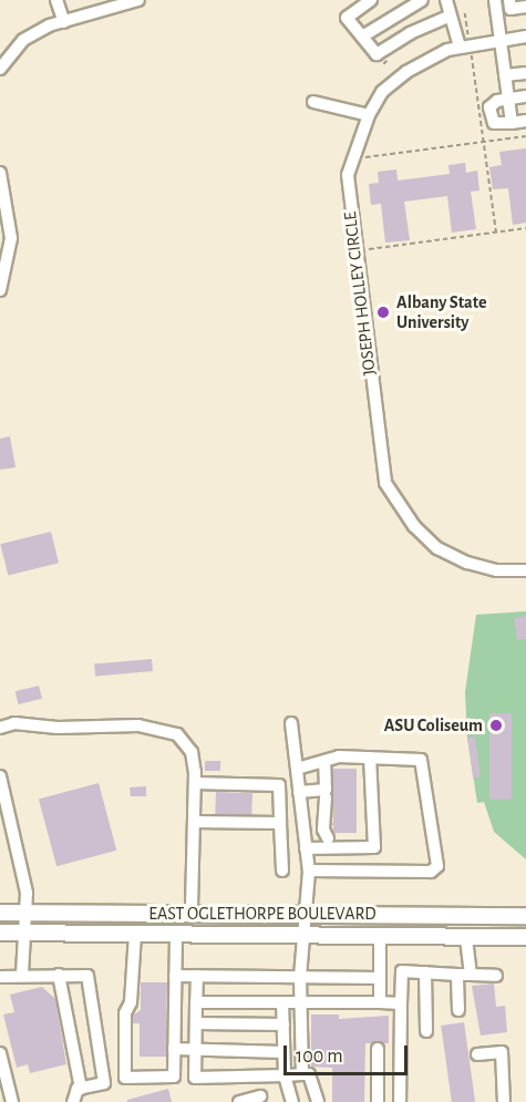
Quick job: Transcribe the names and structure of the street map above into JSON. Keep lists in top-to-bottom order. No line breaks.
{"streets":{"main road":["EAST OGLETHORPE BOULEVARD"],"street":["JOSEPH HOLLEY CIRCLE"]},"places":["Albany State University","ASU Coliseum"],"scale_bar":"100 m"}
